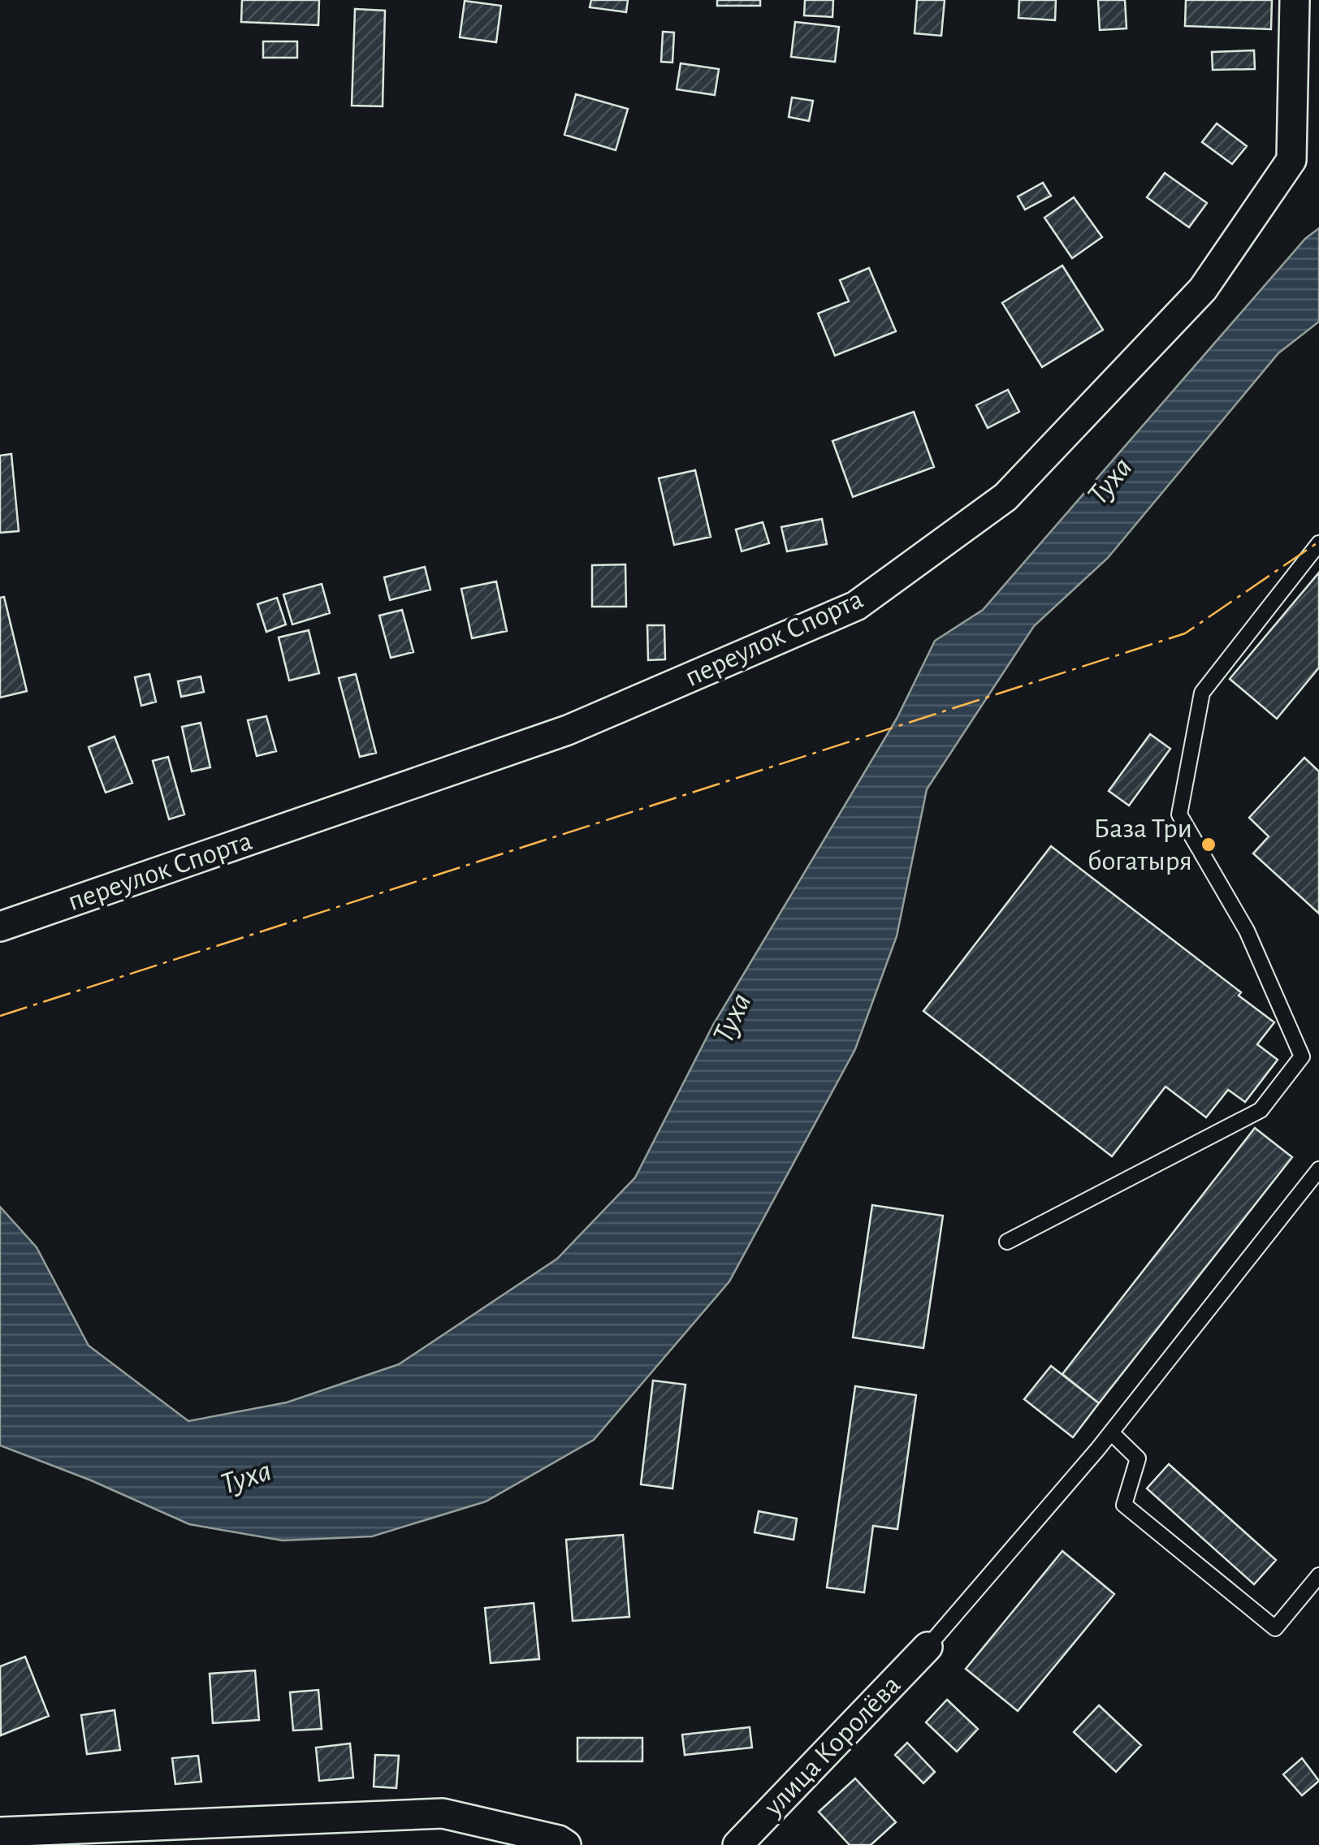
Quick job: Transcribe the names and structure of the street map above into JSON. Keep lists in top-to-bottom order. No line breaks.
{"streets":{"street":["переулок Спорта","улица Королёва"]},"water":["Туха"],"places":["База Три богатыря"]}
